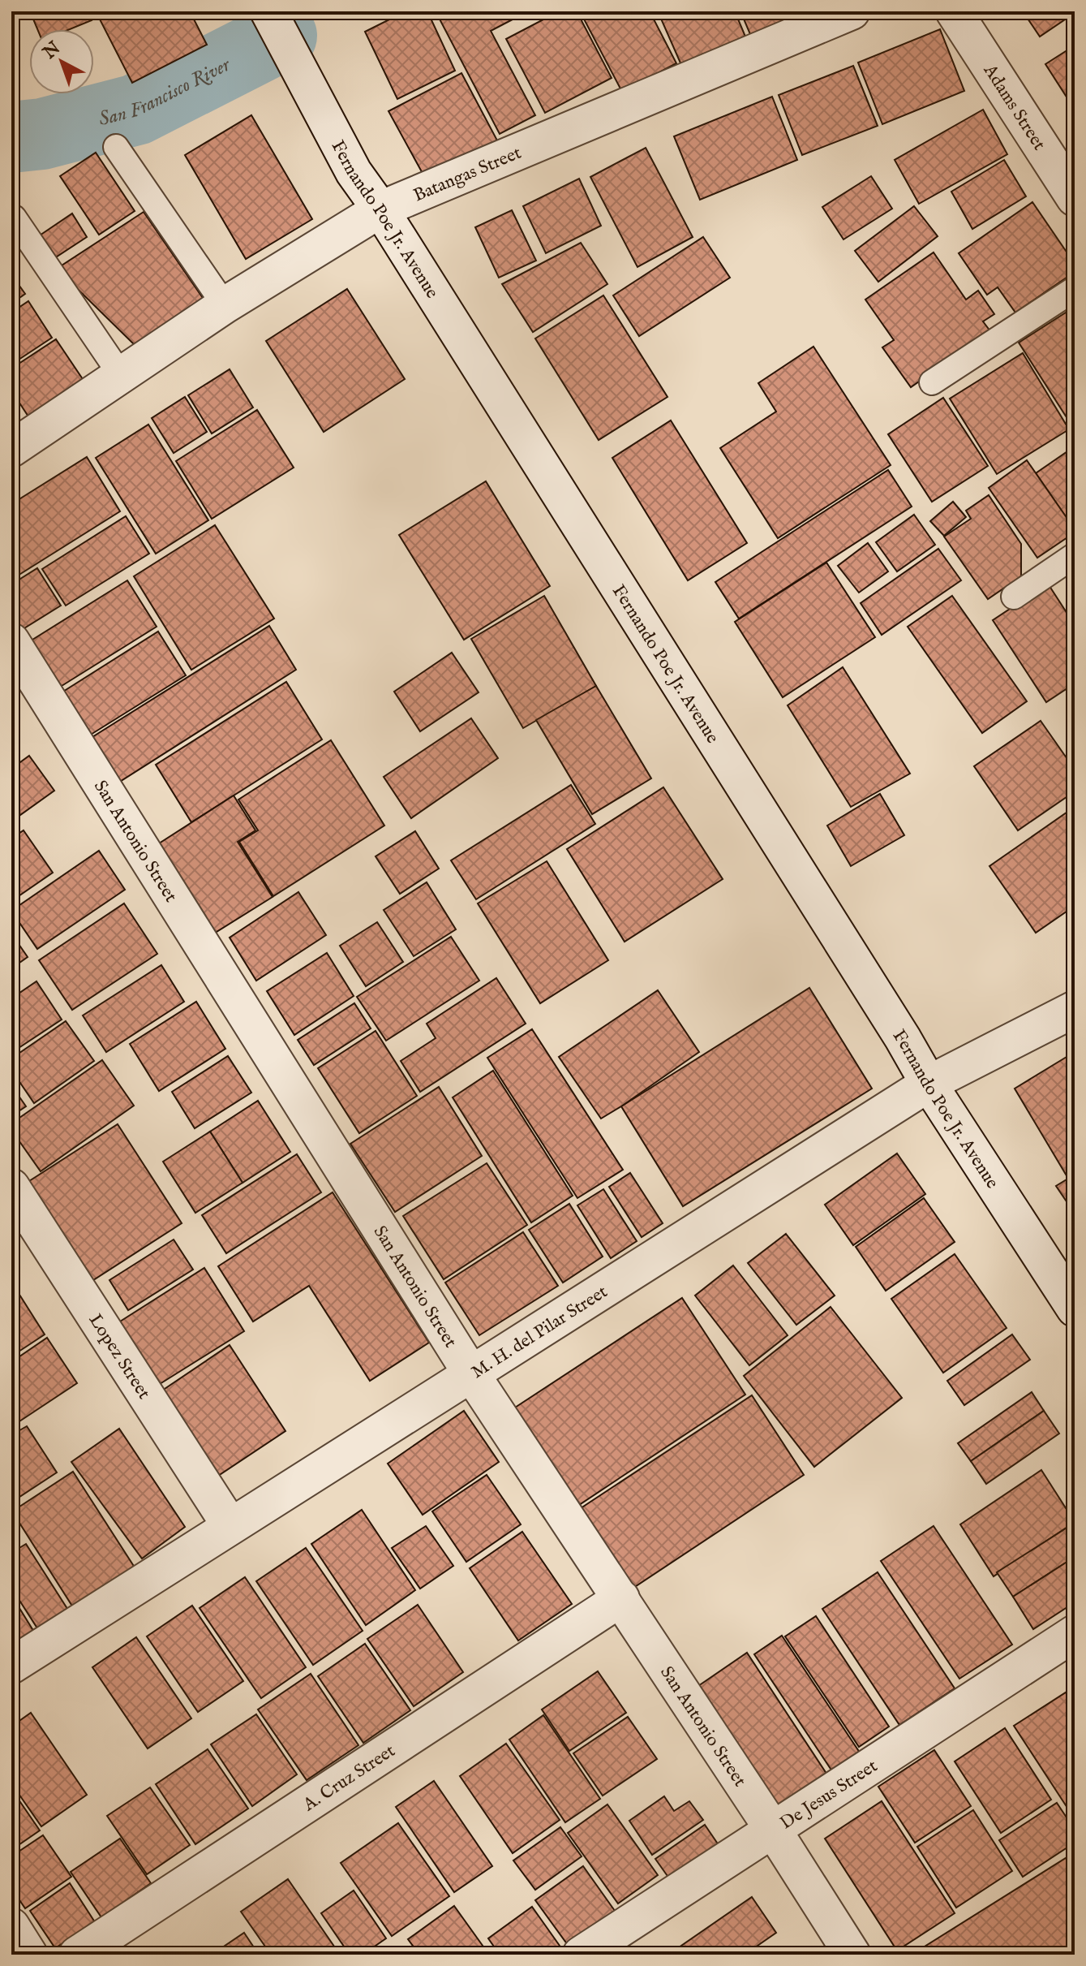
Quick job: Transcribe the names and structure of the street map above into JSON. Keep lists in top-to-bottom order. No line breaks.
{"streets":{"street":["Adams Street","Batangas Street","Fernando Poe Jr. Avenue","San Antonio Street","M. H. del Pilar Street","Lopez Street","A. Cruz Street","De Jesus Street"]},"crossings":[["Batangas Street","Fernando Poe Jr. Avenue"],["Fernando Poe Jr. Avenue","M. H. del Pilar Street"],["San Antonio Street","M. H. del Pilar Street"],["San Antonio Street","A. Cruz Street"],["San Antonio Street","De Jesus Street"],["M. H. del Pilar Street","Lopez Street"]],"water":["San Francisco River"],"north":"top left"}
